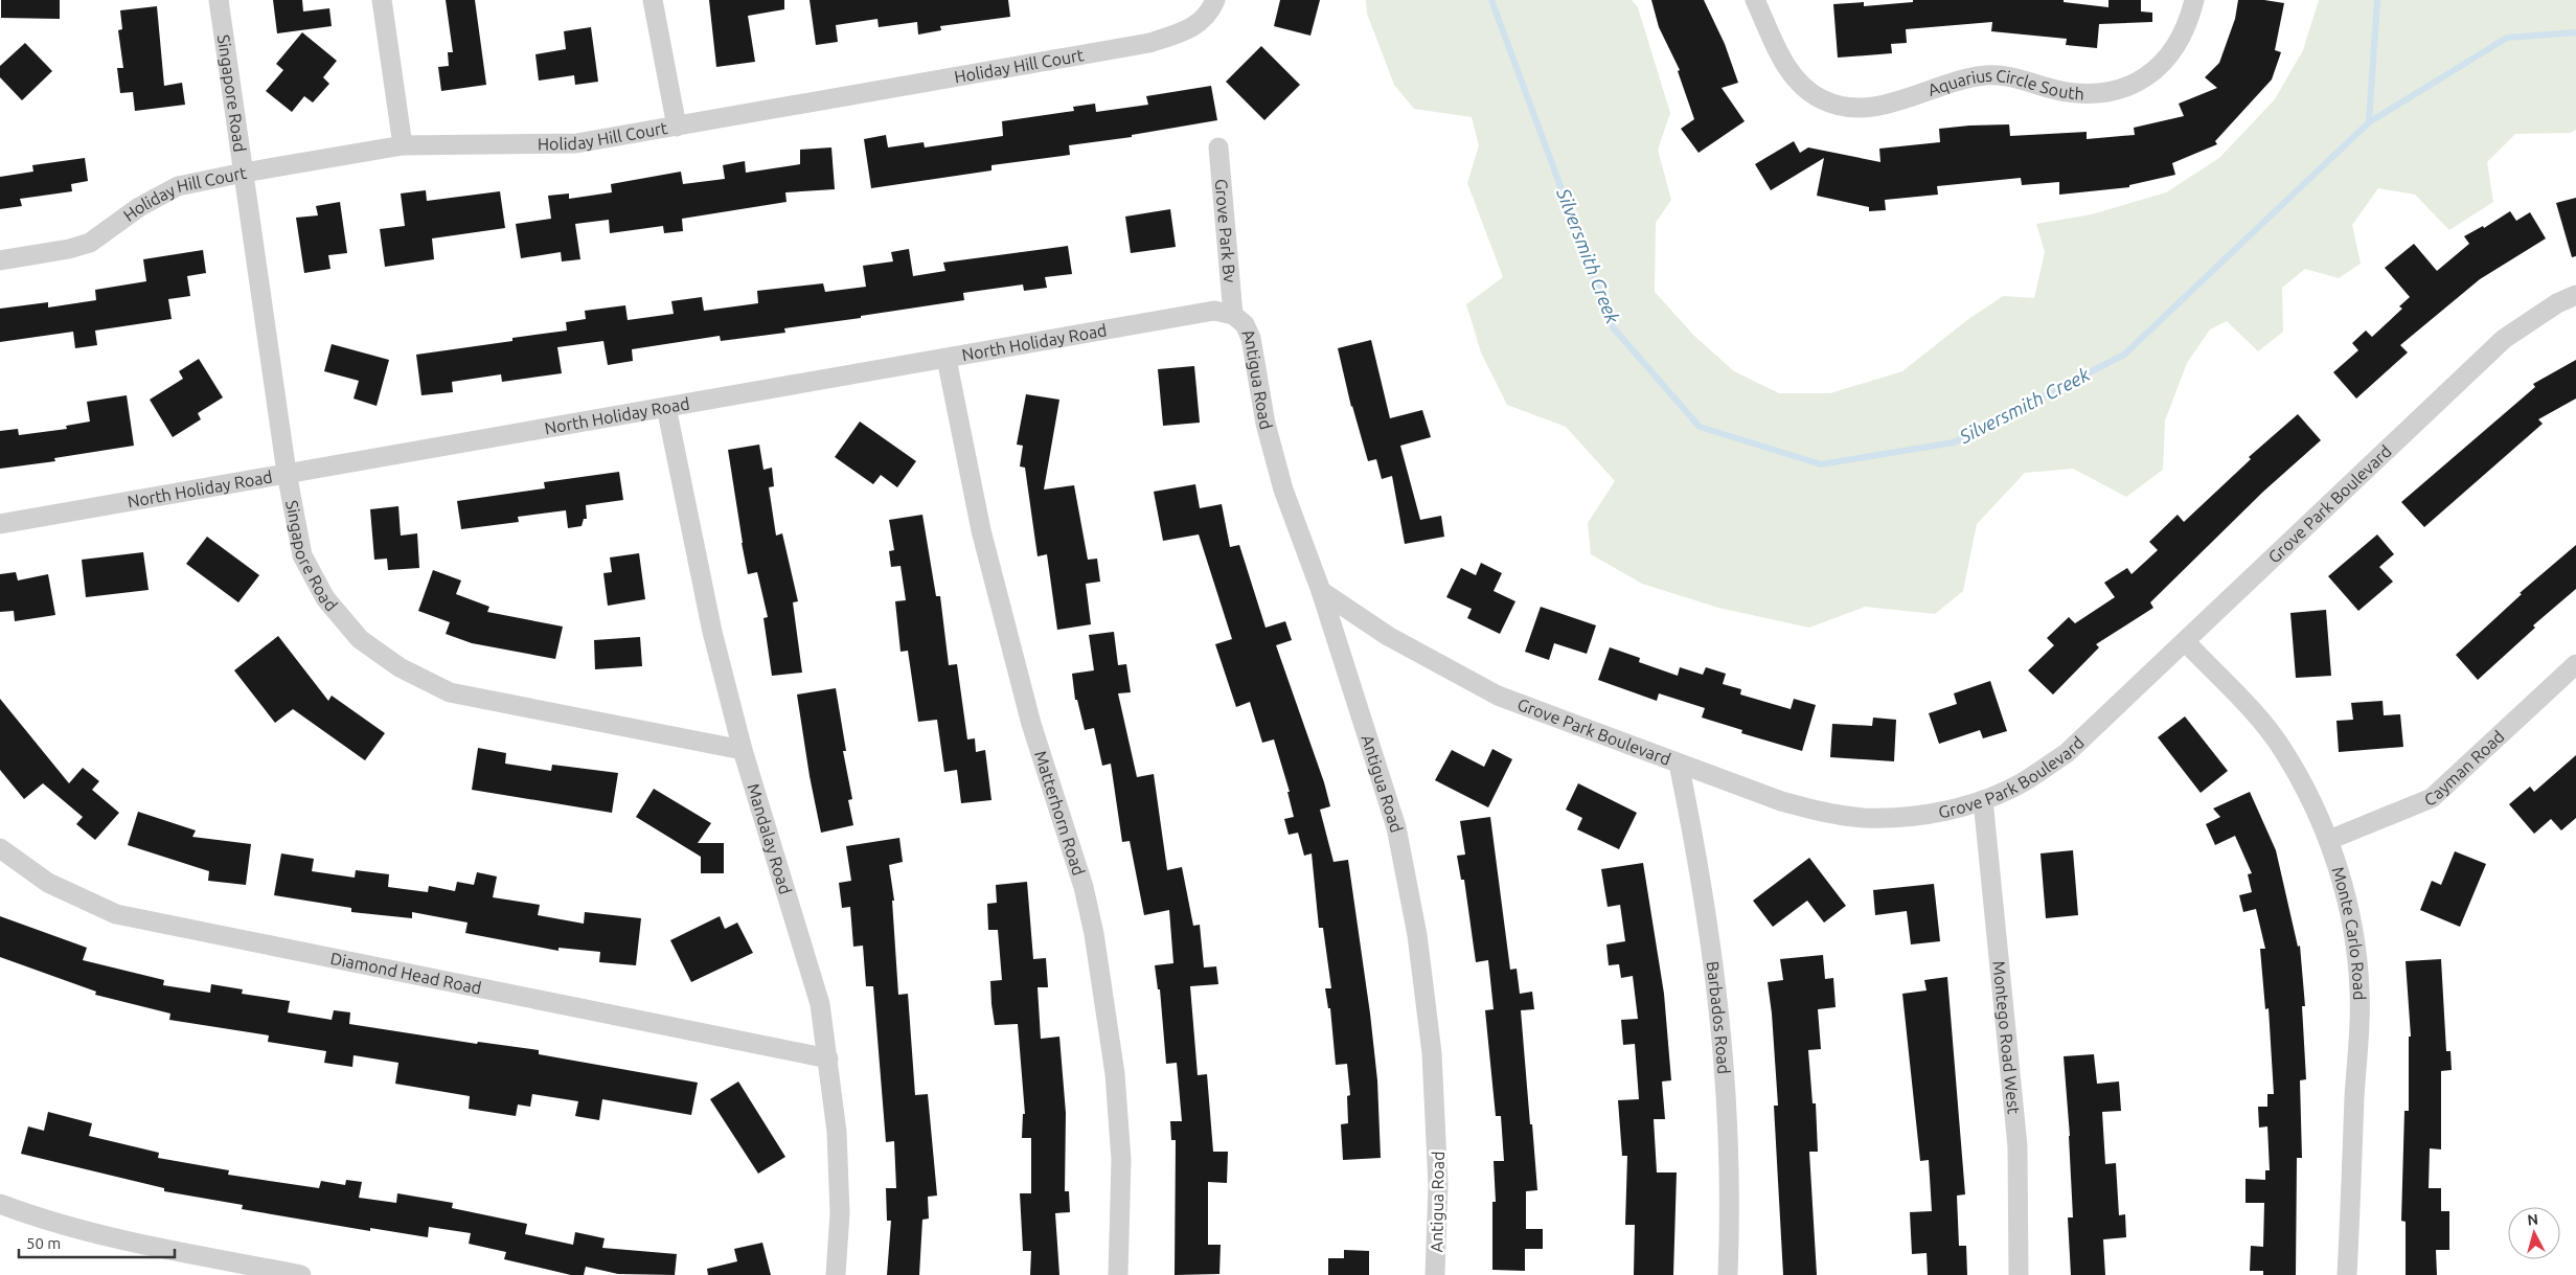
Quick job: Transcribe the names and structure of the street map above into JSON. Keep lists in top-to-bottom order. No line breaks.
{"streets":{"street":["Holiday Hill Court","Singapore Road","Aquarius Circle South","Grove Park Bv","North Holiday Road","Antigua Road","Grove Park Boulevard","Cayman Road","Matterhorn Road","Mandalay Road","Monte Carlo Road","Diamond Head Road","Barbados Road","Montego Road West"]},"crossings":[["Holiday Hill Court","Singapore Road"],["Singapore Road","North Holiday Road"],["Singapore Road","Mandalay Road"],["Grove Park Bv","North Holiday Road"],["Grove Park Bv","Antigua Road"],["North Holiday Road","Antigua Road"],["North Holiday Road","Matterhorn Road"],["North Holiday Road","Mandalay Road"],["Antigua Road","Grove Park Boulevard"],["Grove Park Boulevard","Monte Carlo Road"],["Grove Park Boulevard","Barbados Road"],["Grove Park Boulevard","Montego Road West"],["Cayman Road","Monte Carlo Road"],["Mandalay Road","Diamond Head Road"]],"water":["Silversmith Creek"],"scale_bar":"50 m","north":"top"}
